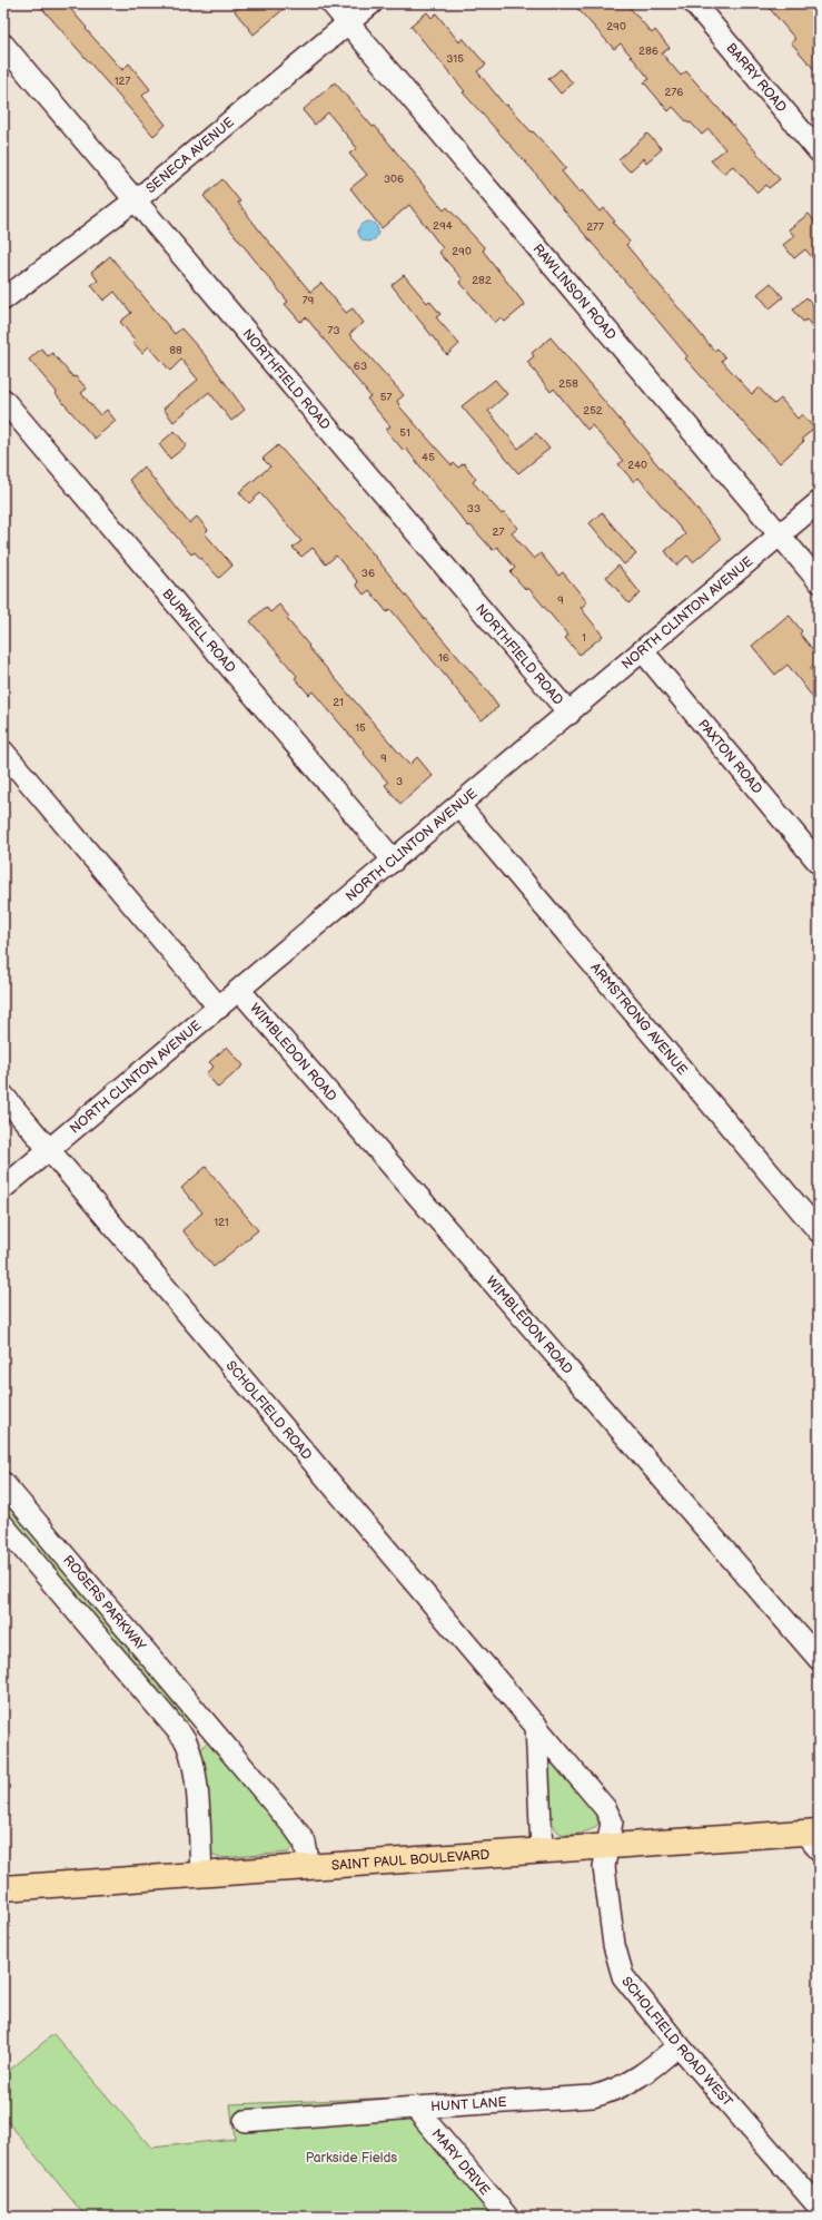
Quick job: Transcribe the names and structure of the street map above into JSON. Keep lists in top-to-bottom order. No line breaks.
{"streets":{"main road":["SAINT PAUL BOULEVARD"],"street":["BARRY ROAD","SENECA AVENUE","RAWLINSON ROAD","NORTHFIELD ROAD","NORTH CLINTON AVENUE","BURWELL ROAD","PAXTON ROAD","ARMSTRONG AVENUE","WIMBLEDON ROAD","SCHOLFIELD ROAD","ROGERS PARKWAY","SCHOLFIELD ROAD WEST","HUNT LANE","MARY DRIVE"]},"crossings":[["SENECA AVENUE","RAWLINSON ROAD"],["SENECA AVENUE","NORTHFIELD ROAD"],["RAWLINSON ROAD","NORTH CLINTON AVENUE"],["NORTHFIELD ROAD","NORTH CLINTON AVENUE"],["NORTH CLINTON AVENUE","BURWELL ROAD"],["NORTH CLINTON AVENUE","PAXTON ROAD"],["NORTH CLINTON AVENUE","ARMSTRONG AVENUE"],["NORTH CLINTON AVENUE","WIMBLEDON ROAD"],["NORTH CLINTON AVENUE","SCHOLFIELD ROAD"],["SCHOLFIELD ROAD","SAINT PAUL BOULEVARD"],["SCHOLFIELD ROAD","SCHOLFIELD ROAD WEST"],["ROGERS PARKWAY","SAINT PAUL BOULEVARD"],["SAINT PAUL BOULEVARD","SCHOLFIELD ROAD WEST"],["SCHOLFIELD ROAD WEST","HUNT LANE"],["HUNT LANE","MARY DRIVE"]],"parks":["Parkside Fields"],"house_numbers":["290","286","315","127","276","306","294","277","290","282","79","73","88","63","258","57","252","51","45","240","33","27","36","9","1","16","21","15","9","3","121"]}
